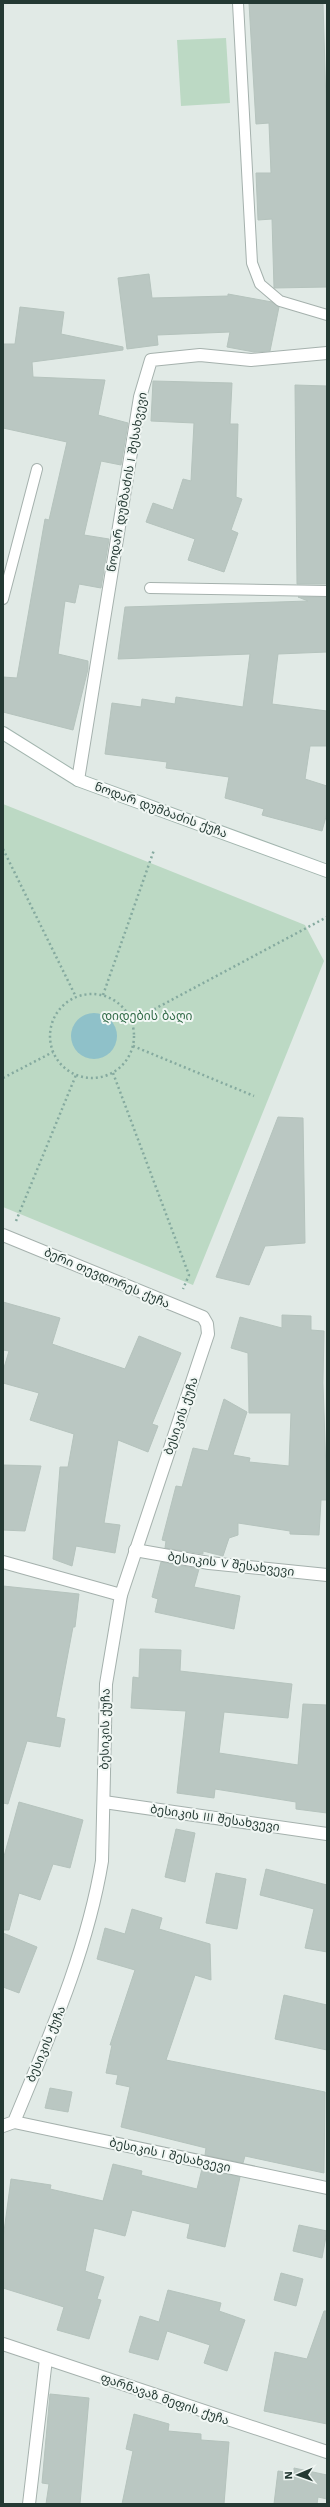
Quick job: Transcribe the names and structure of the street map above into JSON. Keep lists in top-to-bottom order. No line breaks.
{"streets":{"street":["ნოდარ დუმბაძის I შესახვევი","ნოდარ დუმბაძის ქუჩა","ბერი თევდორეს ქუჩა","ბესიკის ქუჩა","ბესიკის V შესახვევი","ბესიკის III შესახვევი","ბესიკის I შესახვევი","ფარნავაზ მეფის ქუჩა"]},"crossings":[["ნოდარ დუმბაძის I შესახვევი","ნოდარ დუმბაძის ქუჩა"],["ბერი თევდორეს ქუჩა","ბესიკის ქუჩა"],["ბესიკის ქუჩა","ბესიკის V შესახვევი"],["ბესიკის ქუჩა","ბესიკის III შესახვევი"],["ბესიკის ქუჩა","ბესიკის I შესახვევი"]],"parks":["დიდების ბაღი"],"north":"left"}
